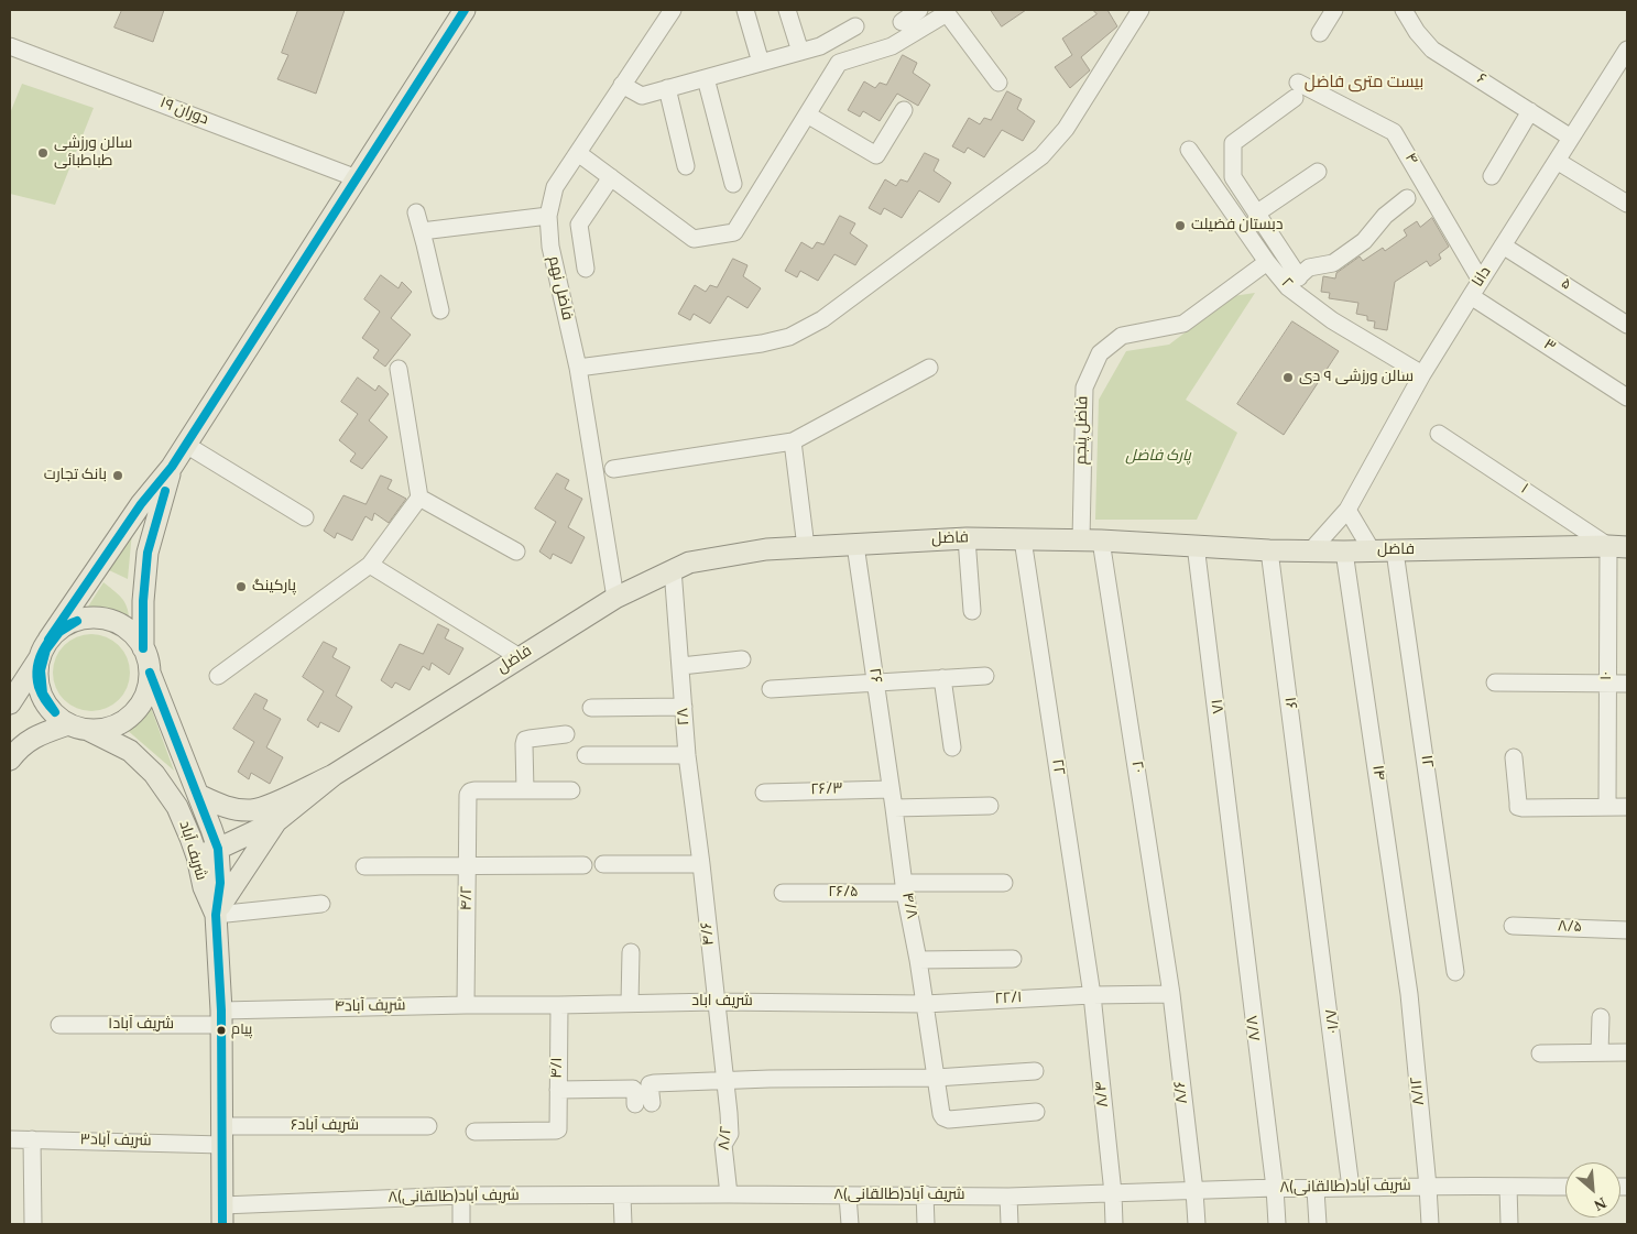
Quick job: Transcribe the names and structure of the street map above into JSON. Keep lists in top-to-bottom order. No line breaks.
{"streets":{"main road":["فاضل","شریف آباد"],"street":["۶","دوران ۱۹","۴","دانا","۲","۵","فاضل نهم","۳","فاضل پنجم","۱","۲۶","۱۰","۱۶","۱۸","۲۸","۱۲","۲۲","۲۰","۱۴","۲۶/۳","۲۶/۵","۴/۲","۴/۸","۸/۵","۴/۶","۲۲/۱","شریف اباد","۴شریف آباد","۸/۱۰","شریف آباد۱","۸/۸","۴/۱","۸/۱۲","۸/۶","۸/۴","شریف آباد۶","۸/۲","شریف آباد۳","۸شریف آباد(طالقانی)"]},"crossings":[["۶","دانا"],["۴","دانا"],["دانا","۲"],["دانا","۵"],["دانا","۳"],["دانا","فاضل"],["۲","فاضل پنجم"],["فاضل نهم","فاضل"],["فاضل پنجم","فاضل"],["فاضل پنجم","۲۰"],["۱","فاضل"],["۱","۱۰"],["فاضل","۲۶"],["فاضل","۱۰"],["فاضل","۱۶"],["فاضل","۱۸"],["فاضل","۲۸"],["فاضل","۱۲"],["فاضل","۲۲"],["فاضل","۲۰"],["فاضل","۱۴"],["۲۶","۲۶/۳"],["۲۶","۴/۸"],["۱۶","۸/۱۰"],["۱۸","۸/۸"],["۲۸","۴/۶"],["۲۲","۲۲/۱"],["۲۲","۸/۴"],["۲۰","۲۲/۱"],["۲۰","۸/۶"],["۱۴","۸/۱۲"],["۲۶/۵","۴/۸"],["۴/۲","۴شریف آباد"],["۴/۸","۲۲/۱"],["۴/۸","شریف اباد"],["۴/۶","شریف اباد"],["۴/۶","۸/۲"],["۲۲/۱","شریف اباد"],["۲۲/۱","۸/۶"],["۲۲/۱","۸/۴"],["شریف اباد","۴شریف آباد"],["شریف اباد","۴/۱"],["۴شریف آباد","شریف آباد۱"],["۸/۱۰","۸شریف آباد(طالقانی)"],["۸/۸","۸شریف آباد(طالقانی)"],["۸/۱۲","۸شریف آباد(طالقانی)"],["۸/۶","۸شریف آباد(طالقانی)"],["۸/۴","۸شریف آباد(طالقانی)"],["شریف آباد۶","شریف آباد۳"],["۸/۲","۸شریف آباد(طالقانی)"]],"districts":["بیست متری فاضل"],"parks":["پارک فاضل"],"places":["سالن ورزشی طباطبائی","دبستان فضیلت","سالن ورزشی ۹ دی","بانک تجارت","پارکینگ","پیام"],"north":"bottom right"}
